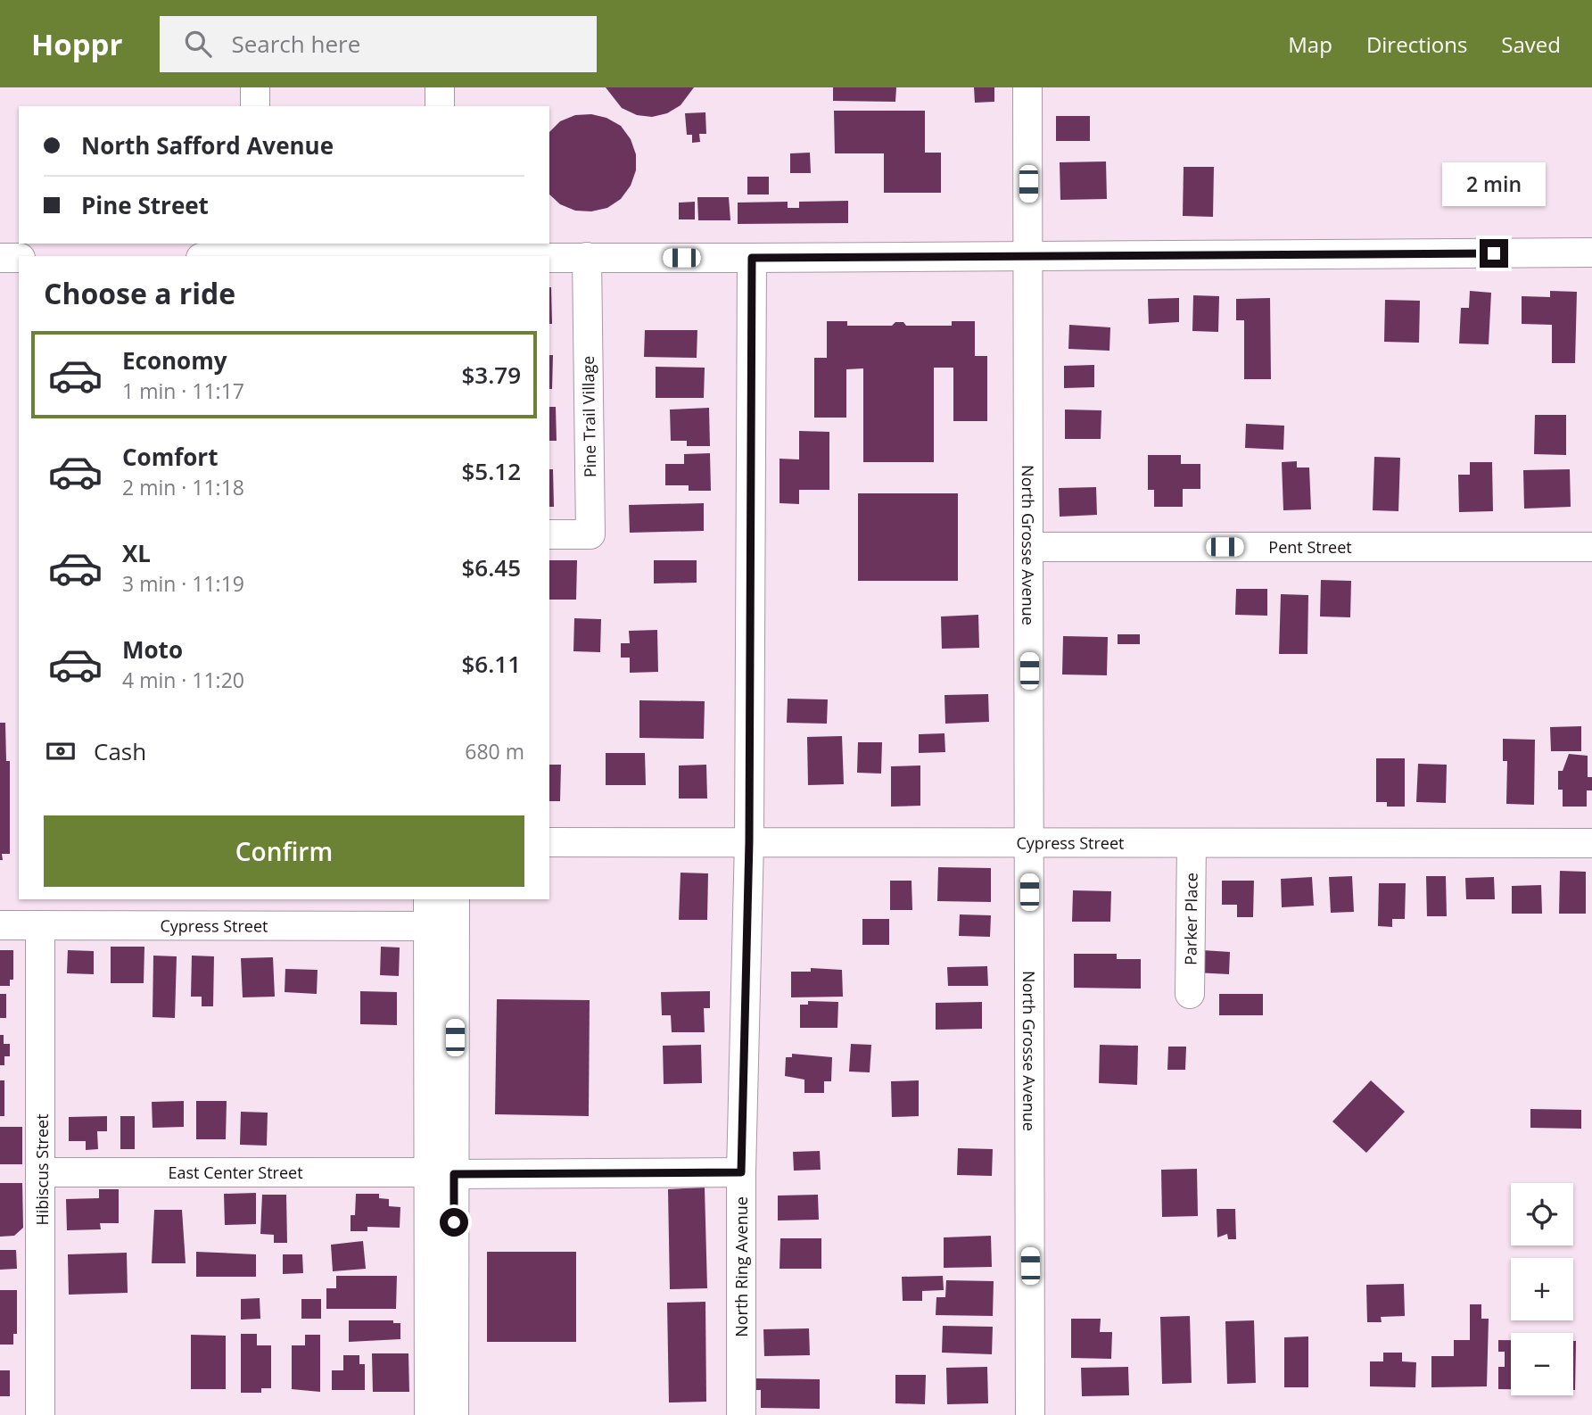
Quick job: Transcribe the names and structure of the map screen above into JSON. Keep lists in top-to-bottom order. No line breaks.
{"streets":{"street":["Pine Trail Village","North Grosse Avenue","Pent Street","Cypress Street","Parker Place","Hibiscus Street","East Center Street","North Ring Avenue"]},"crossings":[["North Grosse Avenue","Pent Street"],["North Grosse Avenue","Cypress Street"],["Cypress Street","Parker Place"],["Cypress Street","Hibiscus Street"],["Cypress Street","North Ring Avenue"],["Hibiscus Street","East Center Street"],["East Center Street","North Ring Avenue"]],"page":{"header":"Hoppr","search":"Search here","nav":["Map","Directions","Saved"],"banner":["North Safford Avenue","Pine Street"],"bubble":"2 min","heading":"Choose a ride","list":[{"name":"Economy","note":"1 min · 11:17","value":"$3.79"},{"name":"Comfort","note":"2 min · 11:18","value":"$5.12"},{"name":"XL","note":"3 min · 11:19","value":"$6.45"},{"name":"Moto","note":"4 min · 11:20","value":"$6.11"}],"pay":["Cash","680 m"],"buttons":"Confirm","map_buttons":["+","−"]}}
